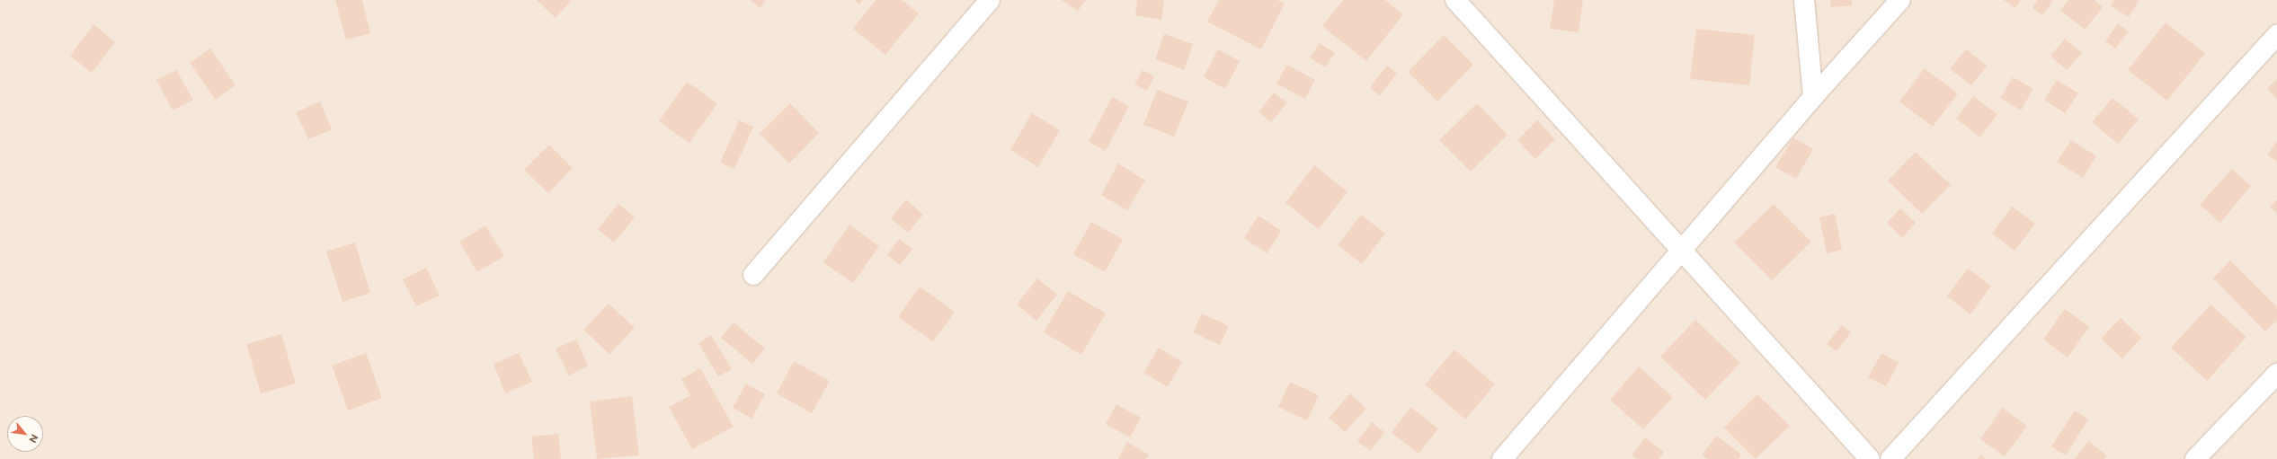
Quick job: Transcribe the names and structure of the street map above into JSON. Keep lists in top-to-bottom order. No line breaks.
{"north":"bottom right"}
